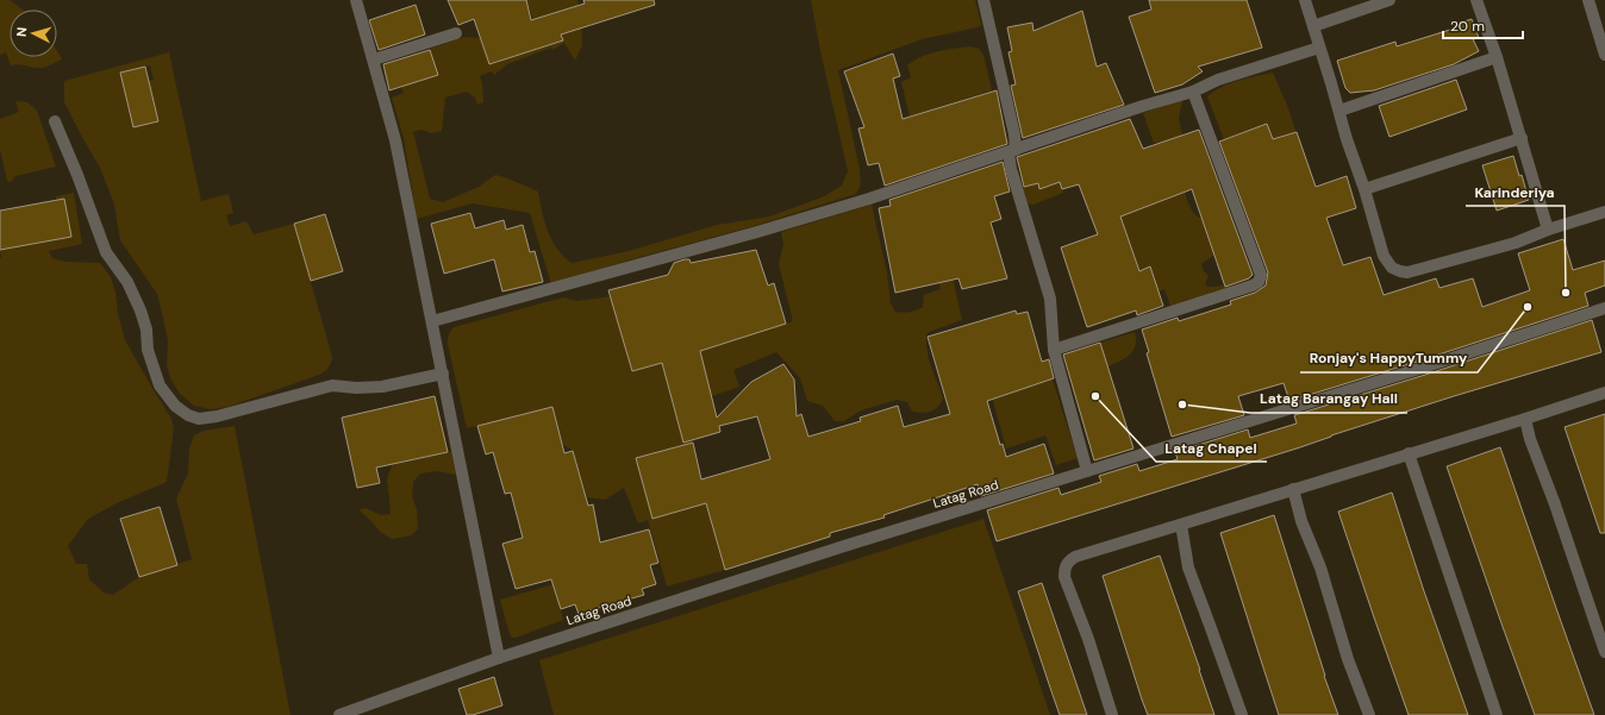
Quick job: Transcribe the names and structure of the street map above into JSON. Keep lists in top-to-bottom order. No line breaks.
{"streets":{"street":["Latag Road"]},"places":["Karinderiya","Ronjay's HappyTummy","Latag Chapel","Latag Barangay Hall"],"scale_bar":"20 m","north":"left"}
